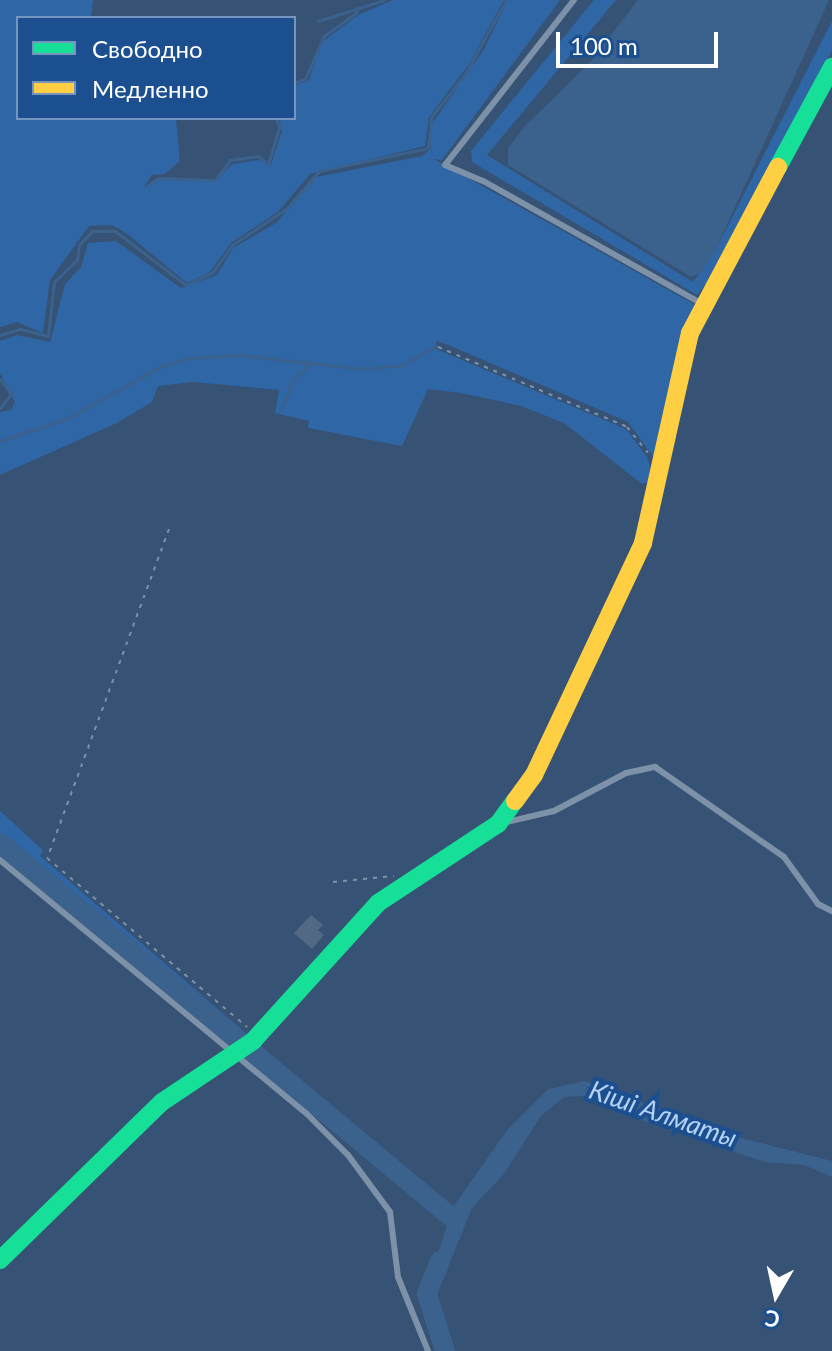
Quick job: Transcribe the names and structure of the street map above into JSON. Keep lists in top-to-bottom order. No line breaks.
{"water":["Кіші Алматы"],"legend":["Свободно","Медленно"],"scale_bar":"100 m","north":"bottom"}
